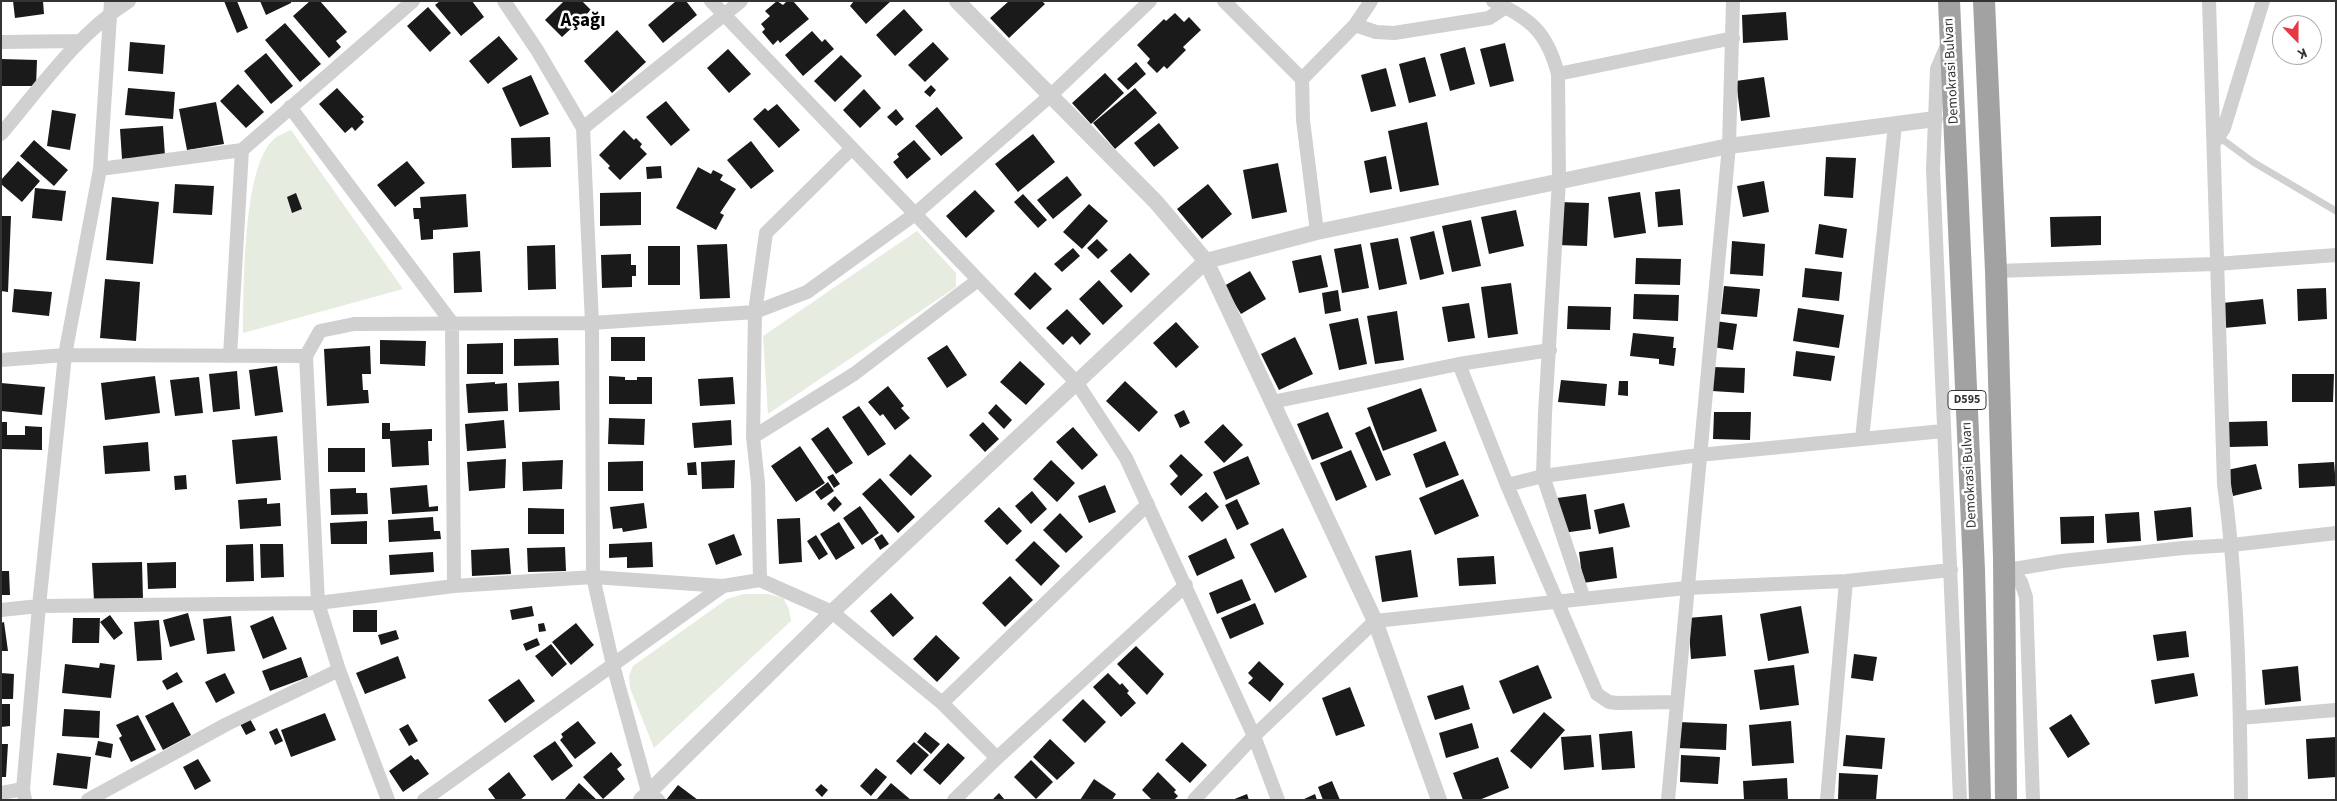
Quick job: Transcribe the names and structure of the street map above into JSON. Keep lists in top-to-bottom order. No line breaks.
{"streets":{"highway":["Demokrasi Bulvarı","D595"]},"districts":["Aşağı"],"north":"bottom"}
